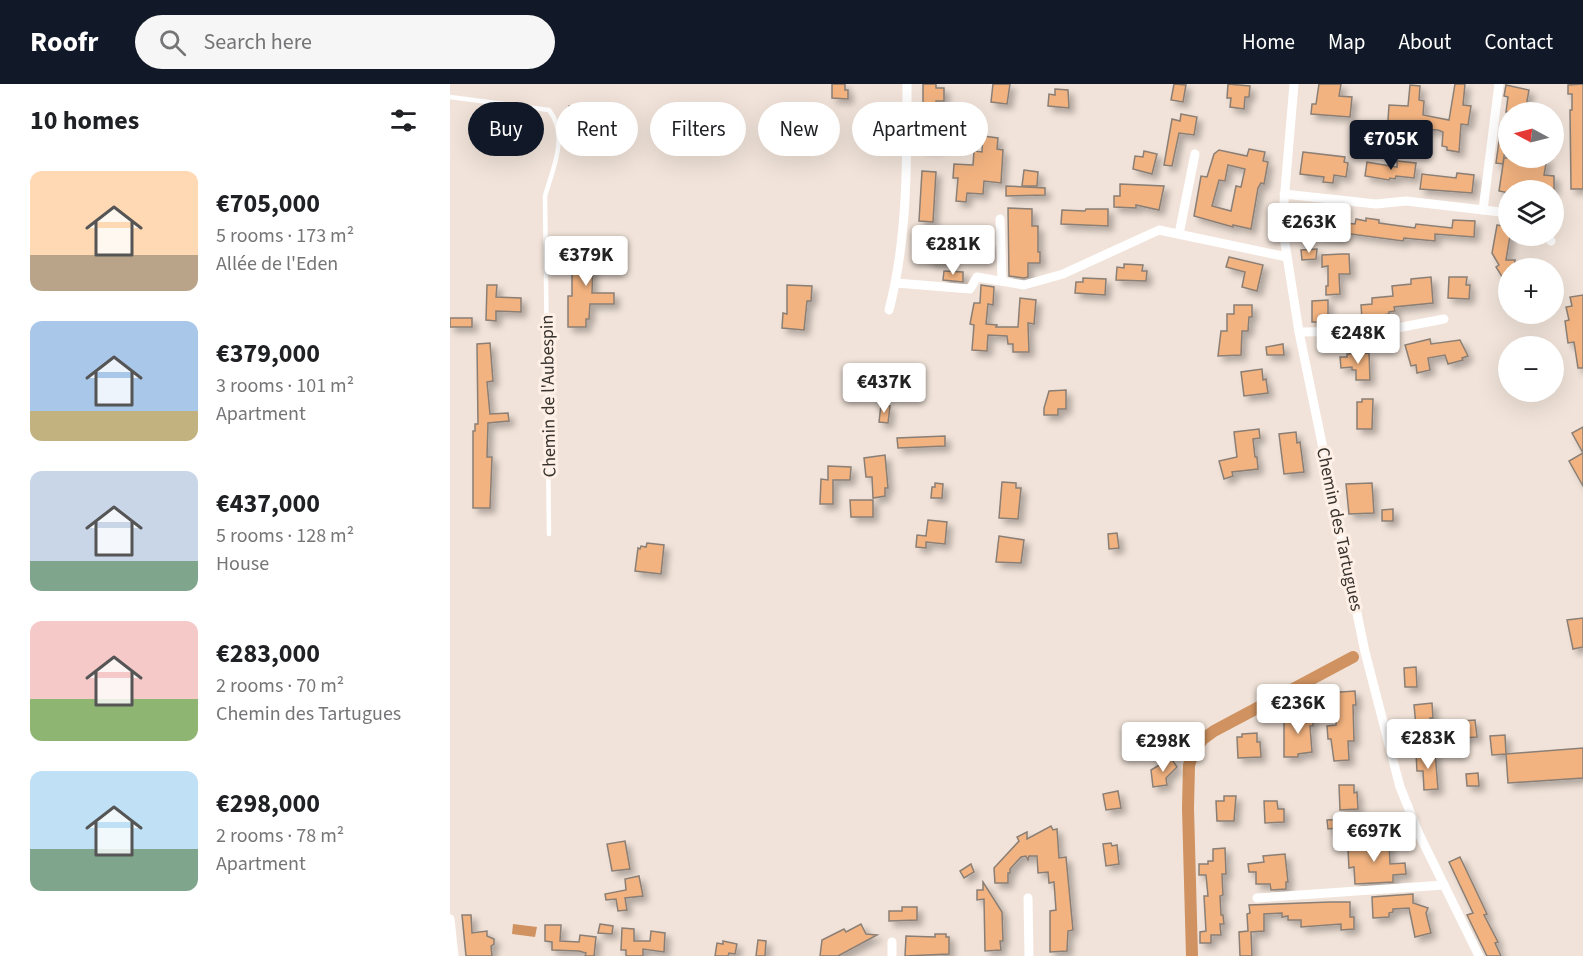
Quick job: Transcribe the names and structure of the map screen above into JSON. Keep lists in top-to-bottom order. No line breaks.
{"streets":{"street":["Chemin des Tartugues"],"lane":["Chemin de l'Aubespin"]},"north":"left","page":{"header":"Roofr","search":"Search here","nav":["Home","Map","About","Contact"],"heading":"10 homes","map_buttons":["+","−"],"chip":["Buy","Rent","Filters","New","Apartment"],"price":["€705K","€263K","€281K","€379K","€248K","€437K","€236K","€283K","€298K","€697K"],"list":[{"name":"€705,000","note":"5 rooms · 173 m² · Allée de l'Eden"},{"name":"€379,000","note":"3 rooms · 101 m² · Apartment"},{"name":"€437,000","note":"5 rooms · 128 m² · House"},{"name":"€283,000","note":"2 rooms · 70 m² · Chemin des Tartugues"},{"name":"€298,000","note":"2 rooms · 78 m² · Apartment"}]}}
